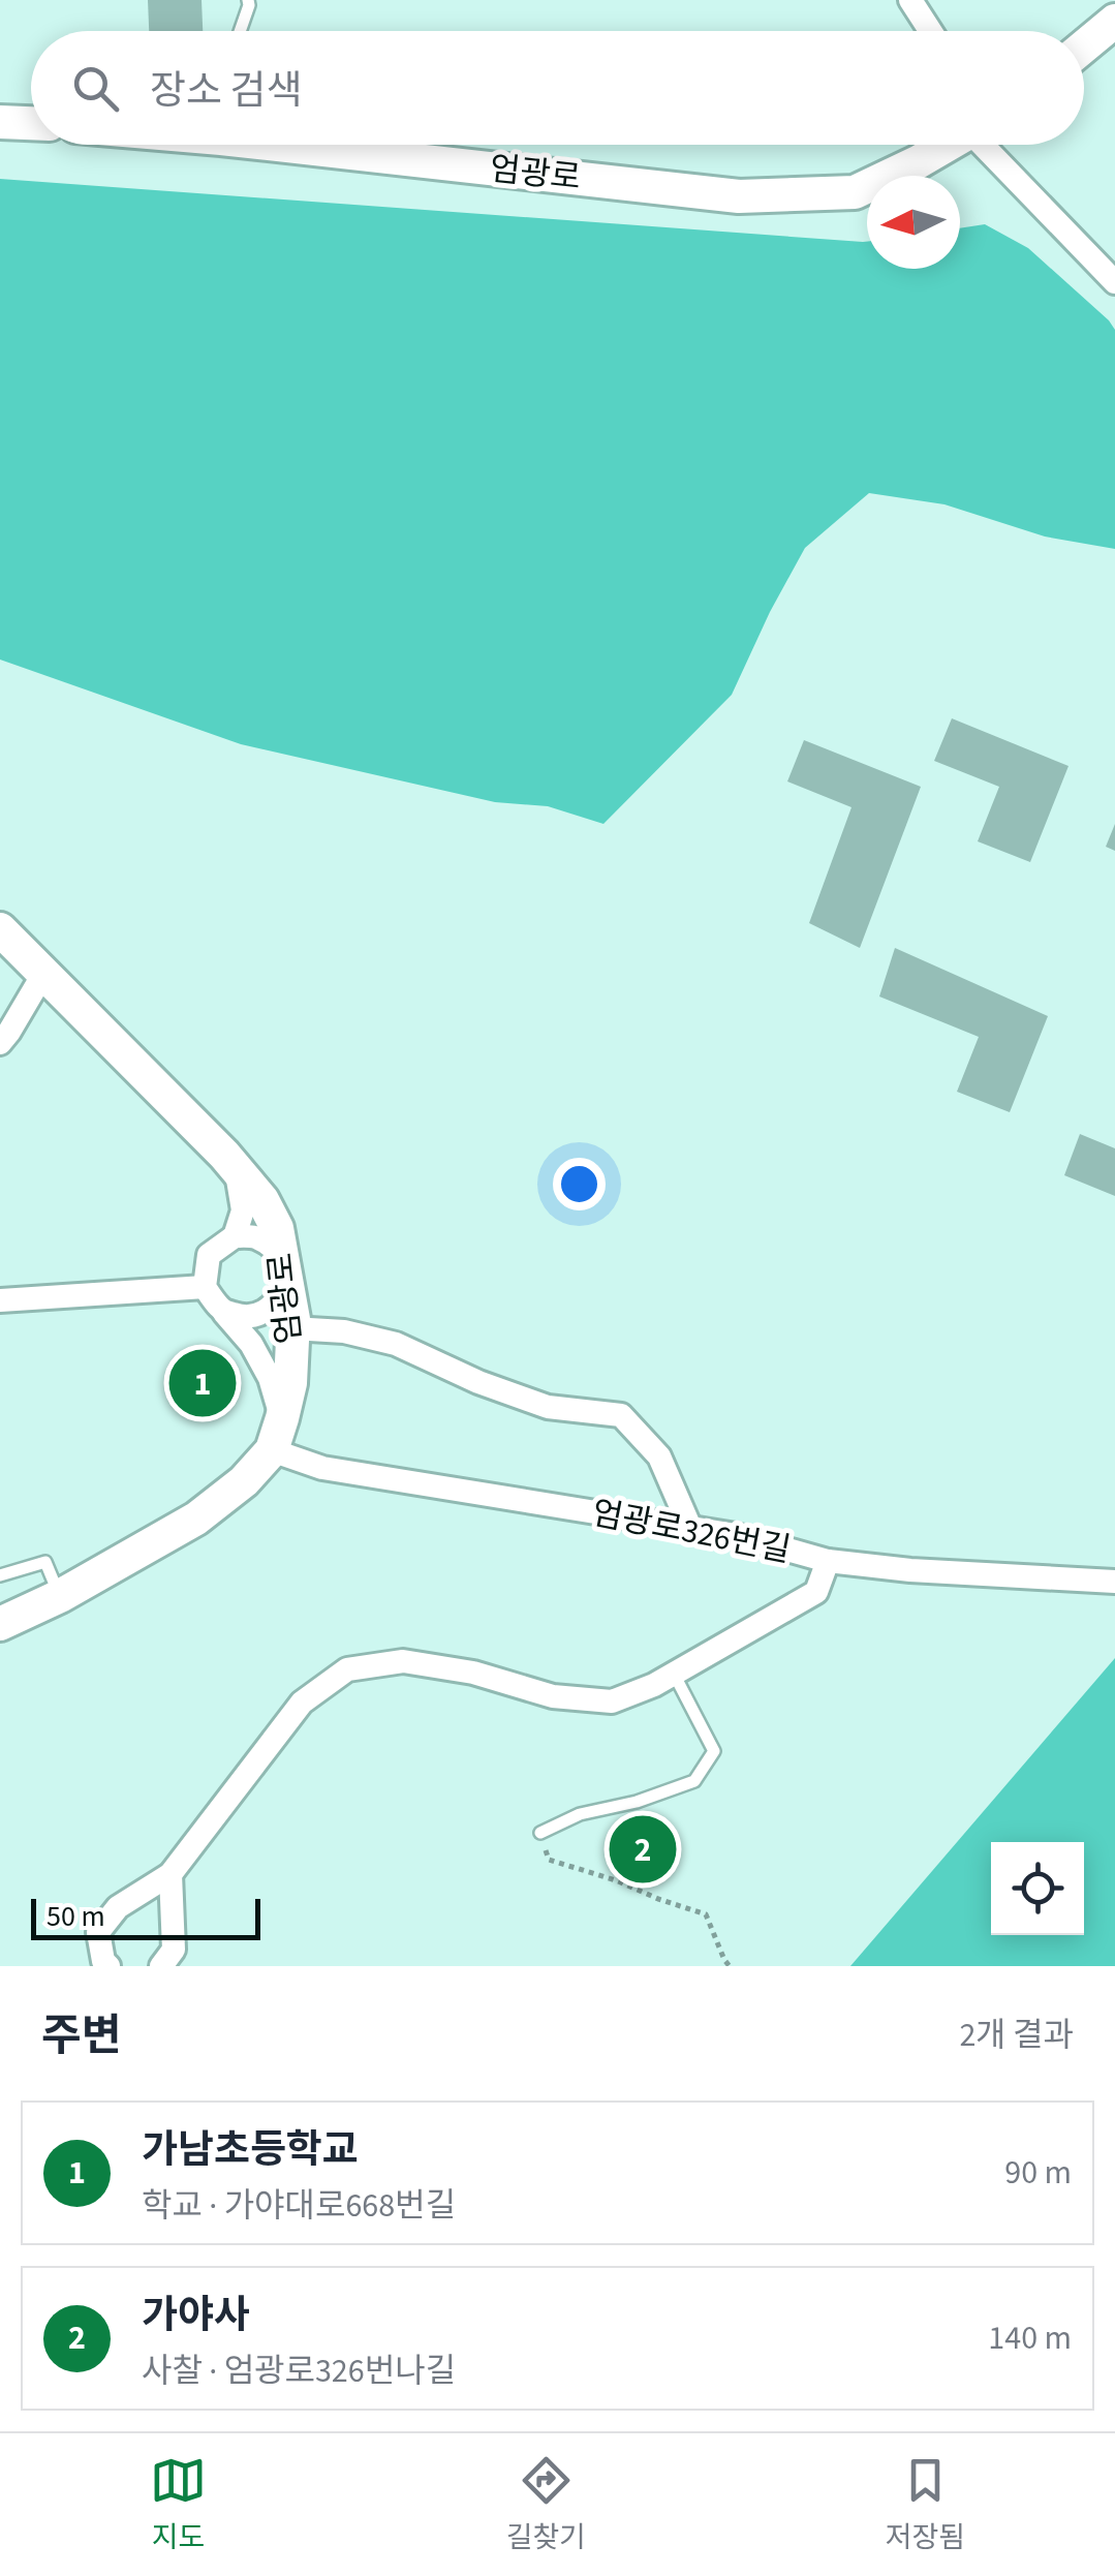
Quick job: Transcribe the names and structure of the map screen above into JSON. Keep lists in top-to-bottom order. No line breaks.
{"streets":{"main road":["엄광로"],"street":["엄광로326번길"]},"crossings":[["엄광로","엄광로326번길"]],"scale_bar":"50 m","north":"left","page":{"search":"장소 검색","pins":["1","2"],"scale":"50 m","heading":["주변","2개 결과"],"list":[{"mark":"1","name":"가남초등학교","note":"학교 · 가야대로668번길","value":"90 m"},{"mark":"2","name":"가야사","note":"사찰 · 엄광로326번나길","value":"140 m"}],"nav":["지도","길찾기","저장됨"]}}
